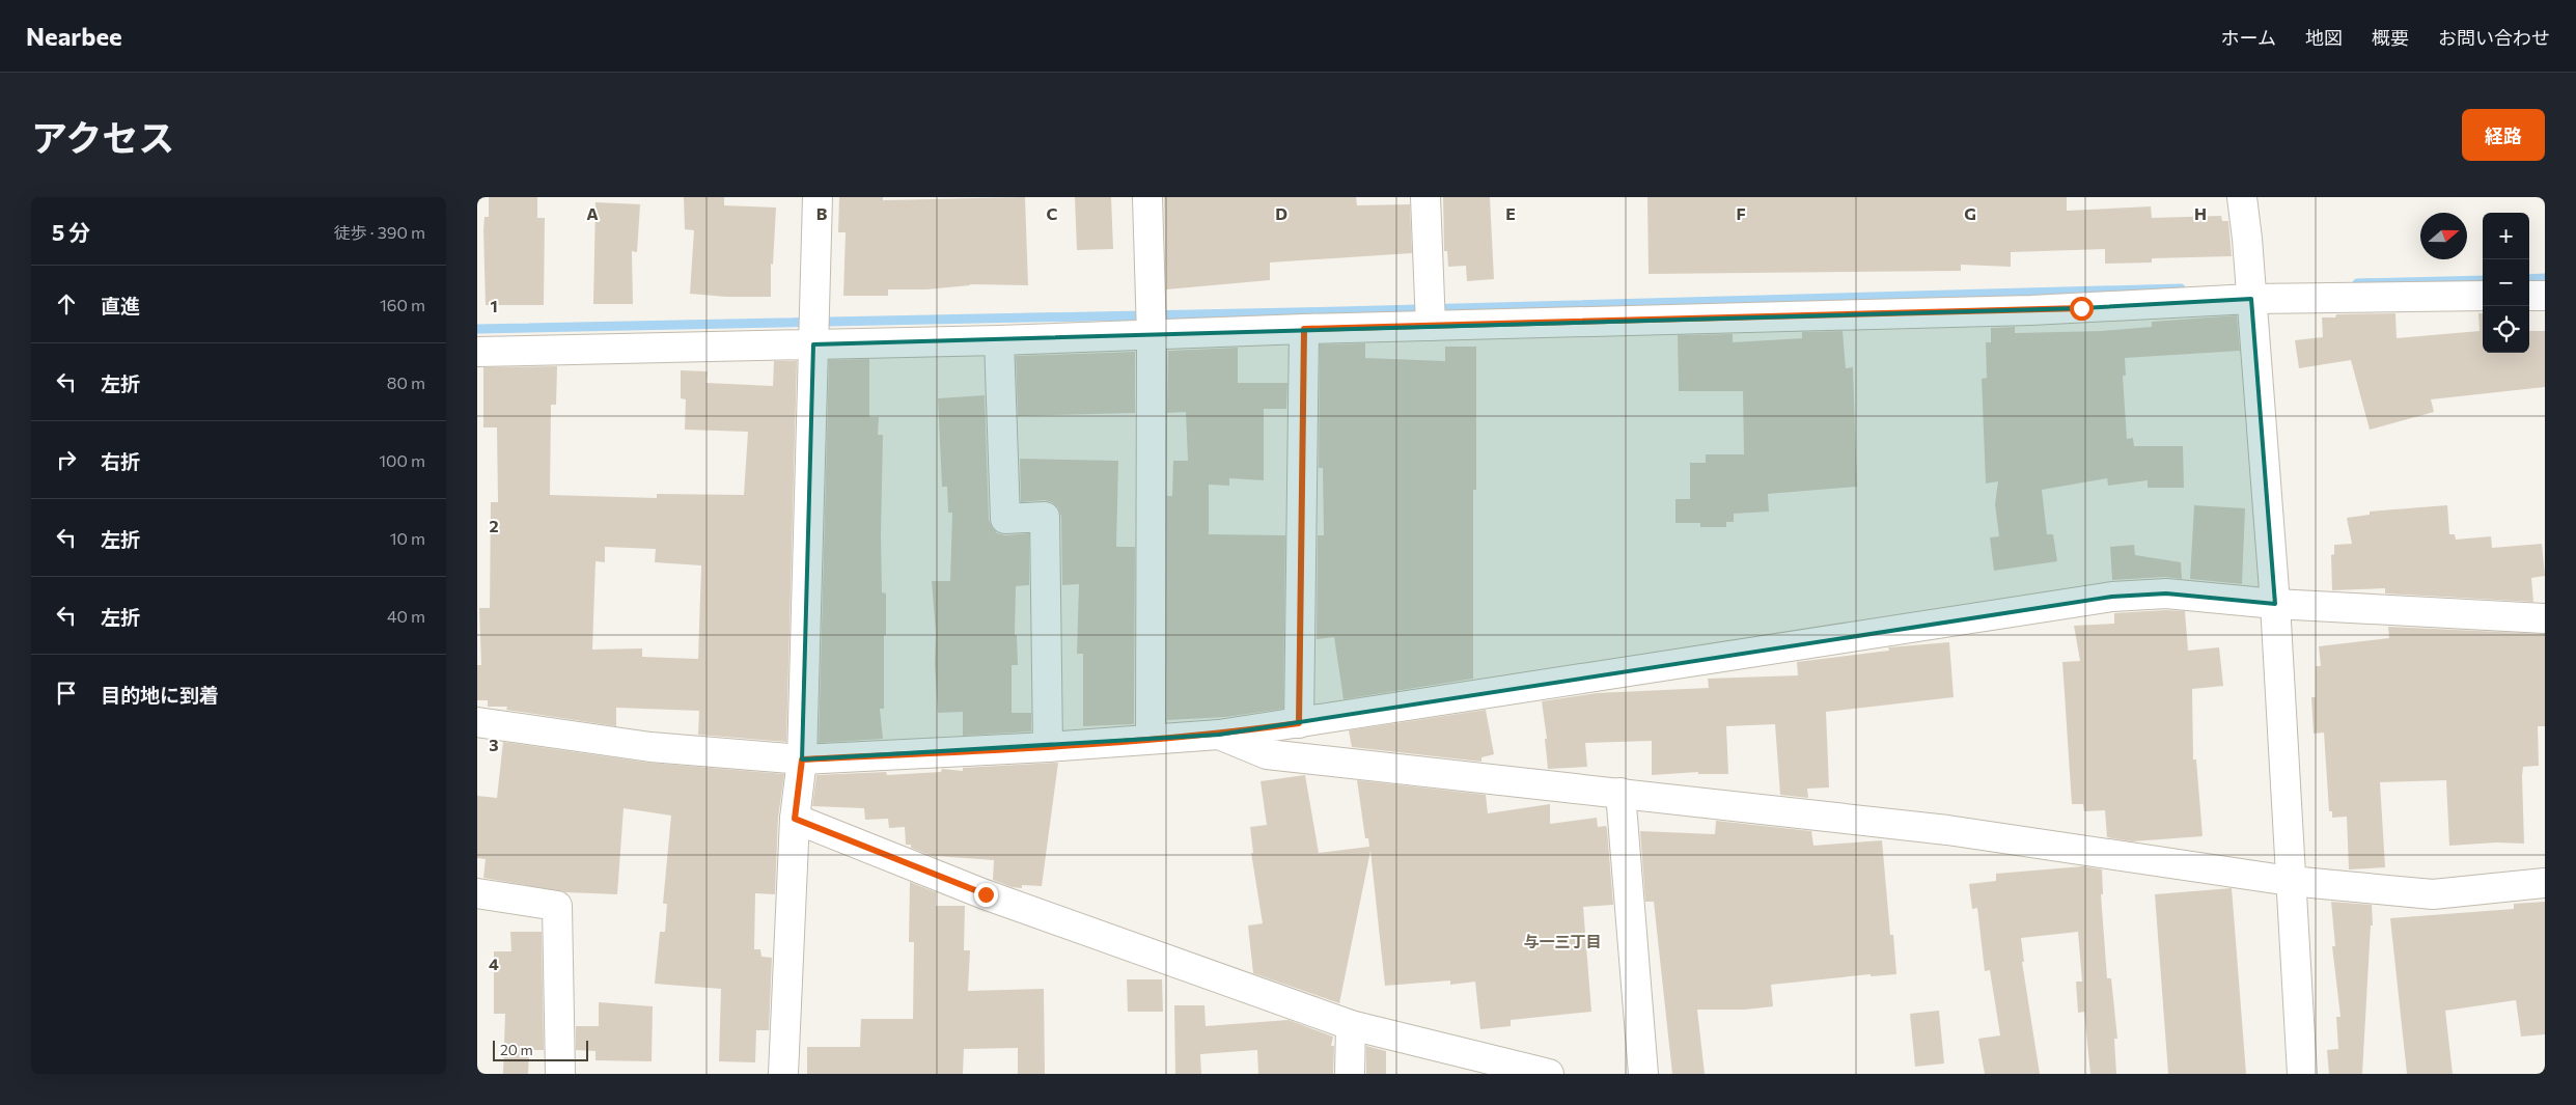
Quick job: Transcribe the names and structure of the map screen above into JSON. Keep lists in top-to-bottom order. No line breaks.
{"districts":["与一三丁目"],"scale_bar":"20 m","north":"right","page":{"header":"Nearbee","nav":["ホーム","地図","概要","お問い合わせ"],"title":"アクセス","buttons":"経路","heading":["5 分","徒歩 · 390 m"],"map_buttons":["+","−"],"list":[["直進","160 m"],["左折","80 m"],["右折","100 m"],["左折","10 m"],["左折","40 m"],"目的地に到着"],"scale":"20 m"},"grid":{"columns":["A","B","C","D","E","F","G","H"],"rows":["1","2","3","4"]}}
